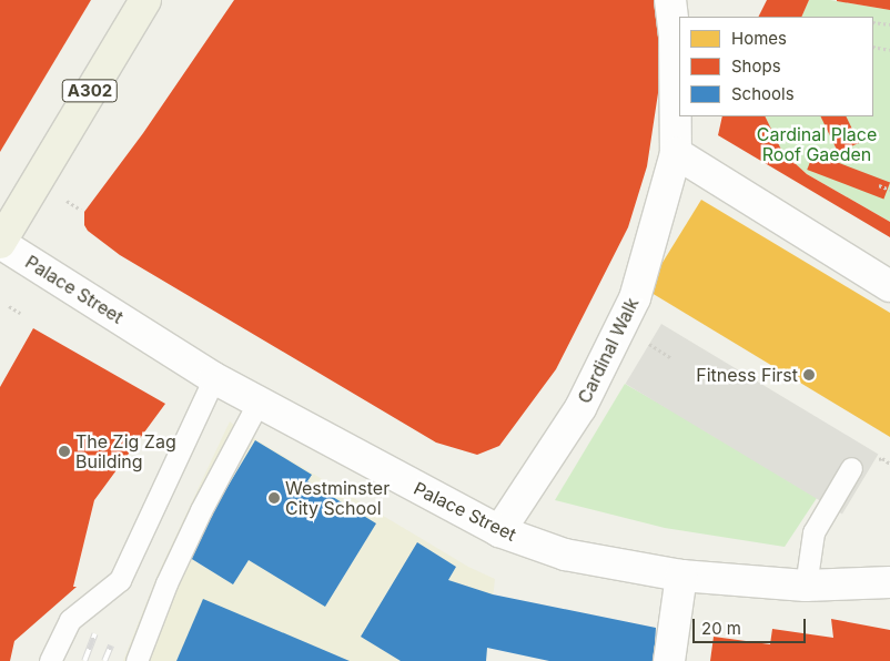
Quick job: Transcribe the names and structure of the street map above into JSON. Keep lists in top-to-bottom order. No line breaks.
{"streets":{"main road":["A302"],"street":["Palace Street","Cardinal Walk"]},"crossings":[["A302","Palace Street"],["Palace Street","Cardinal Walk"]],"parks":["Cardinal Place Roof Gaeden"],"places":["Fitness First","The Zig Zag Building","Westminster City School"],"legend":["Homes","Shops","Schools"],"scale_bar":"20 m"}
